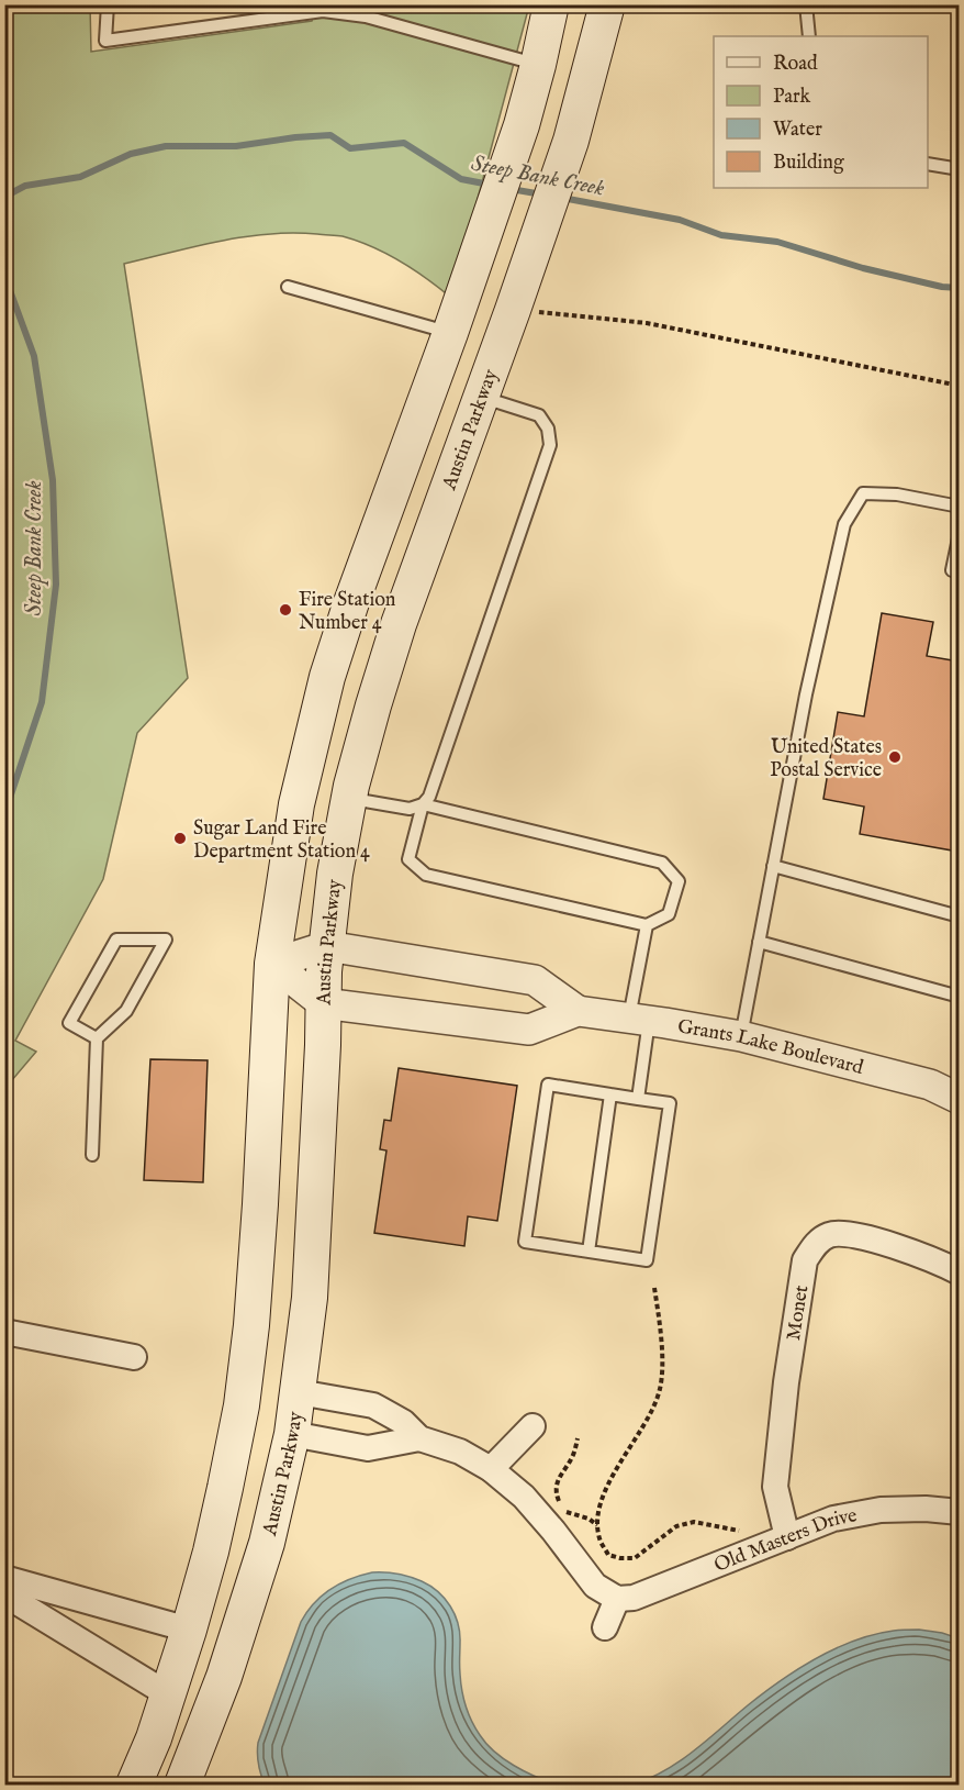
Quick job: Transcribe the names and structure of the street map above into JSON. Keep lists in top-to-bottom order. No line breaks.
{"streets":{"main road":["Austin Parkway"],"street":["Grants Lake Boulevard","Monet","Old Masters Drive"]},"crossings":[["Austin Parkway","Grants Lake Boulevard"],["Monet","Old Masters Drive"]],"water":["Steep Bank Creek"],"places":["Fire Station Number 4","United States Postal Service","Sugar Land Fire Department Station 4"],"legend":["Road","Park","Water","Building"]}
